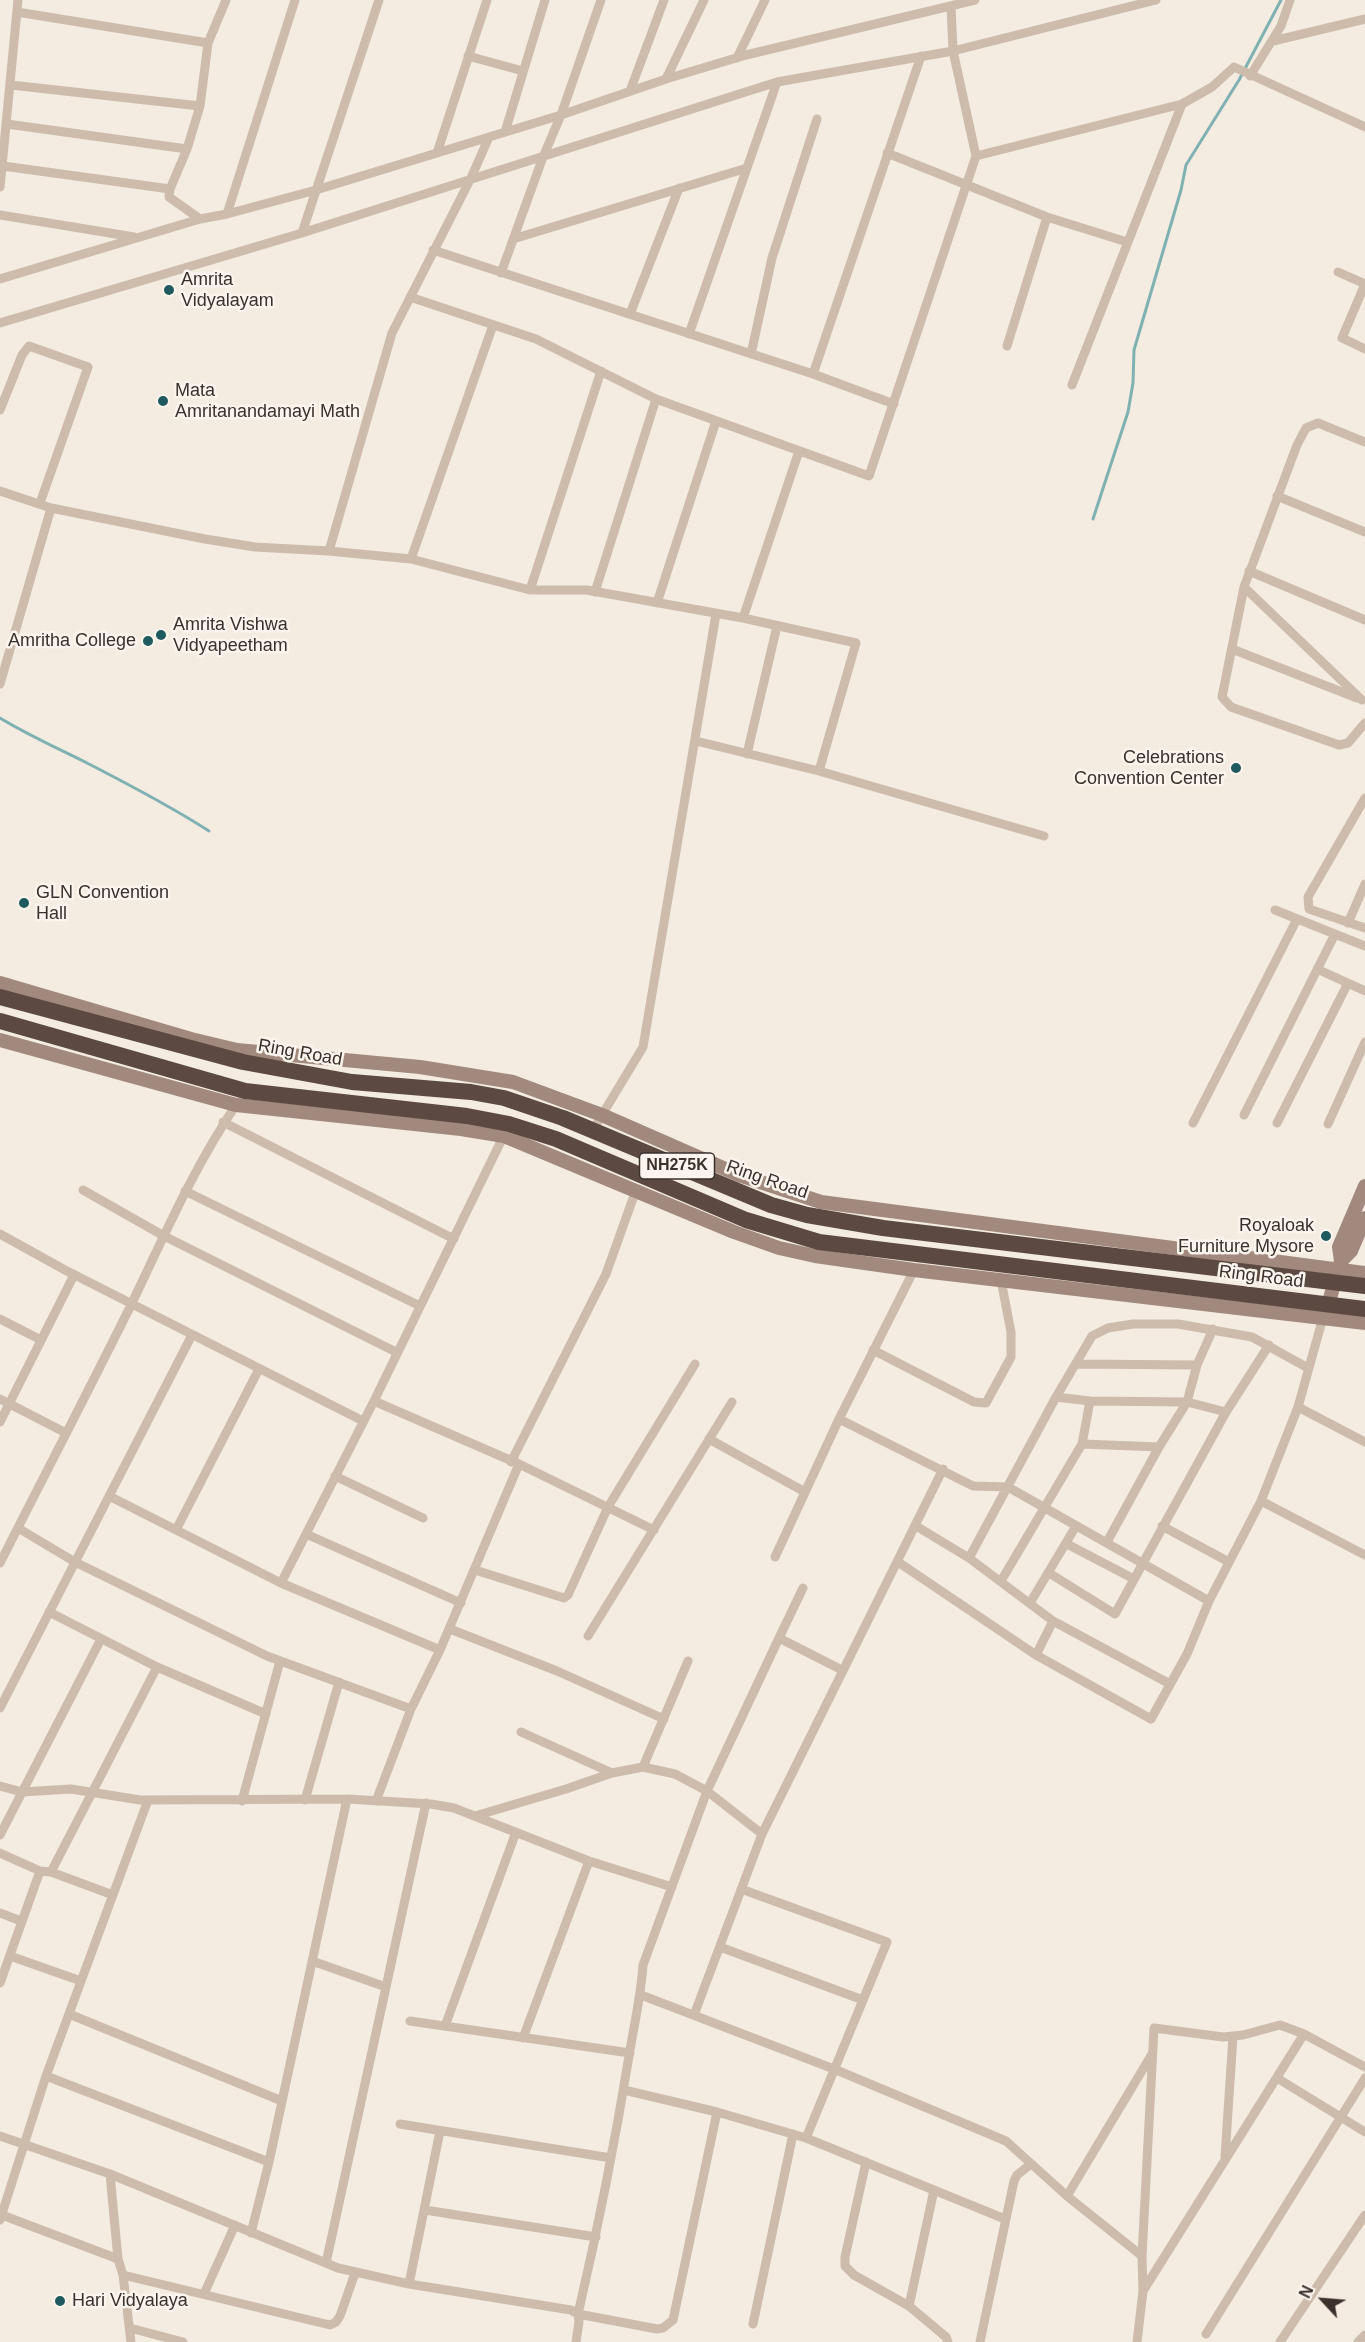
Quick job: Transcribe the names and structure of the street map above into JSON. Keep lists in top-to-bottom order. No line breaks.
{"streets":{"highway":["Ring Road","NH275K"]},"places":["Amrita Vidyalayam","Mata Amritanandamayi Math","Amrita Vishwa Vidyapeetham","Amritha College","Celebrations Convention Center","GLN Convention Hall","Royaloak Furniture Mysore","Hari Vidyalaya"],"north":"top left"}
